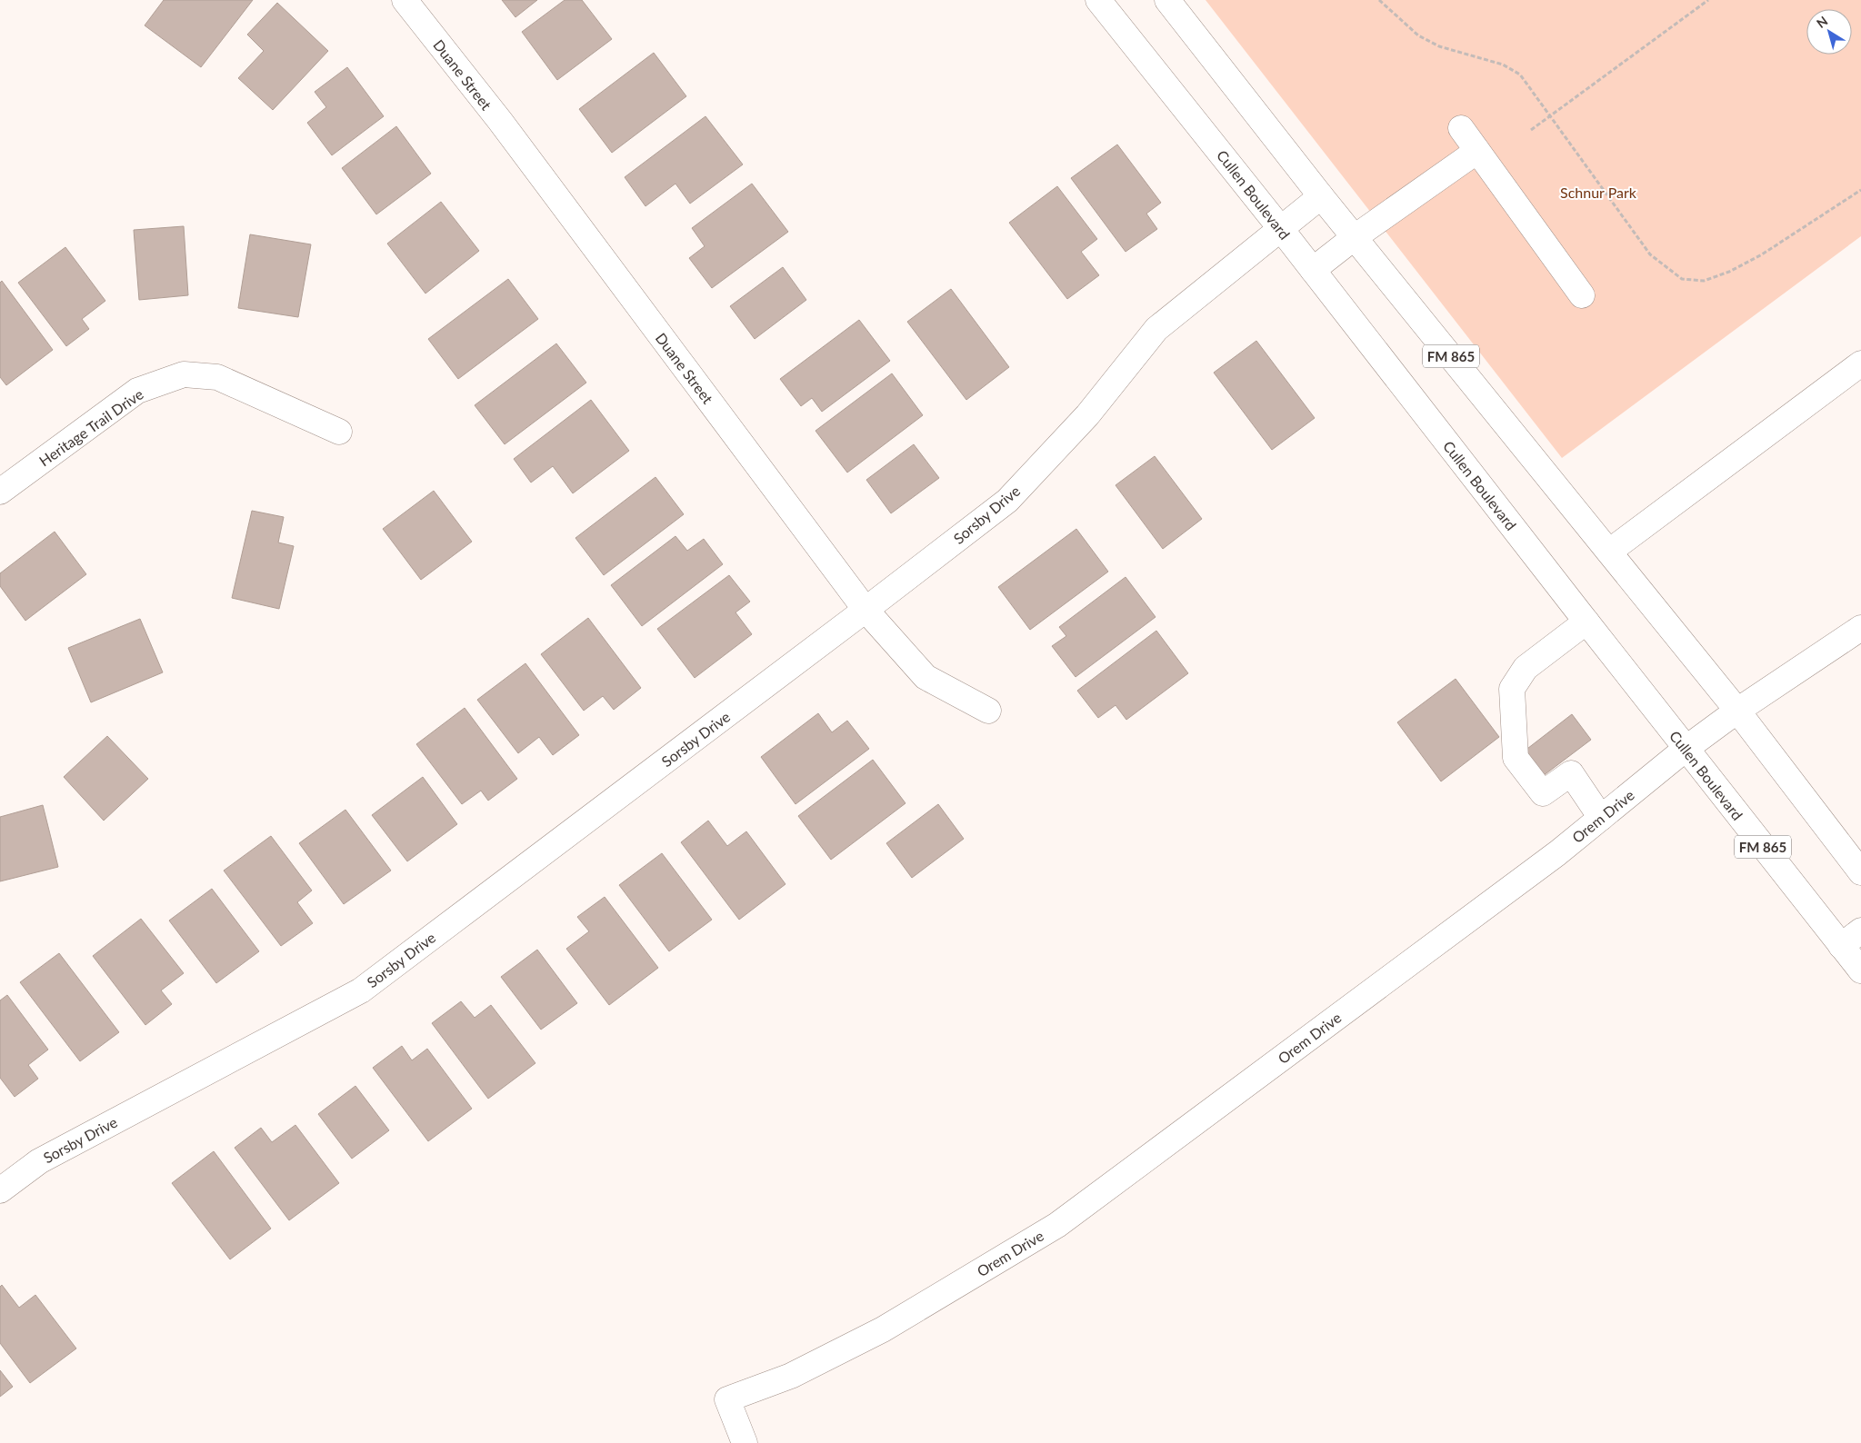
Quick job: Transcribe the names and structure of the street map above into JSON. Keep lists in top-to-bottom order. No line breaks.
{"streets":{"street":["Duane Street","Cullen Boulevard","FM 865","Heritage Trail Drive","Sorsby Drive","Orem Drive"]},"crossings":[["Duane Street","Sorsby Drive"],["Cullen Boulevard","Sorsby Drive"],["Cullen Boulevard","Orem Drive"],["FM 865","Sorsby Drive"],["FM 865","Orem Drive"]],"parks":["Schnur Park"],"north":"top left"}
